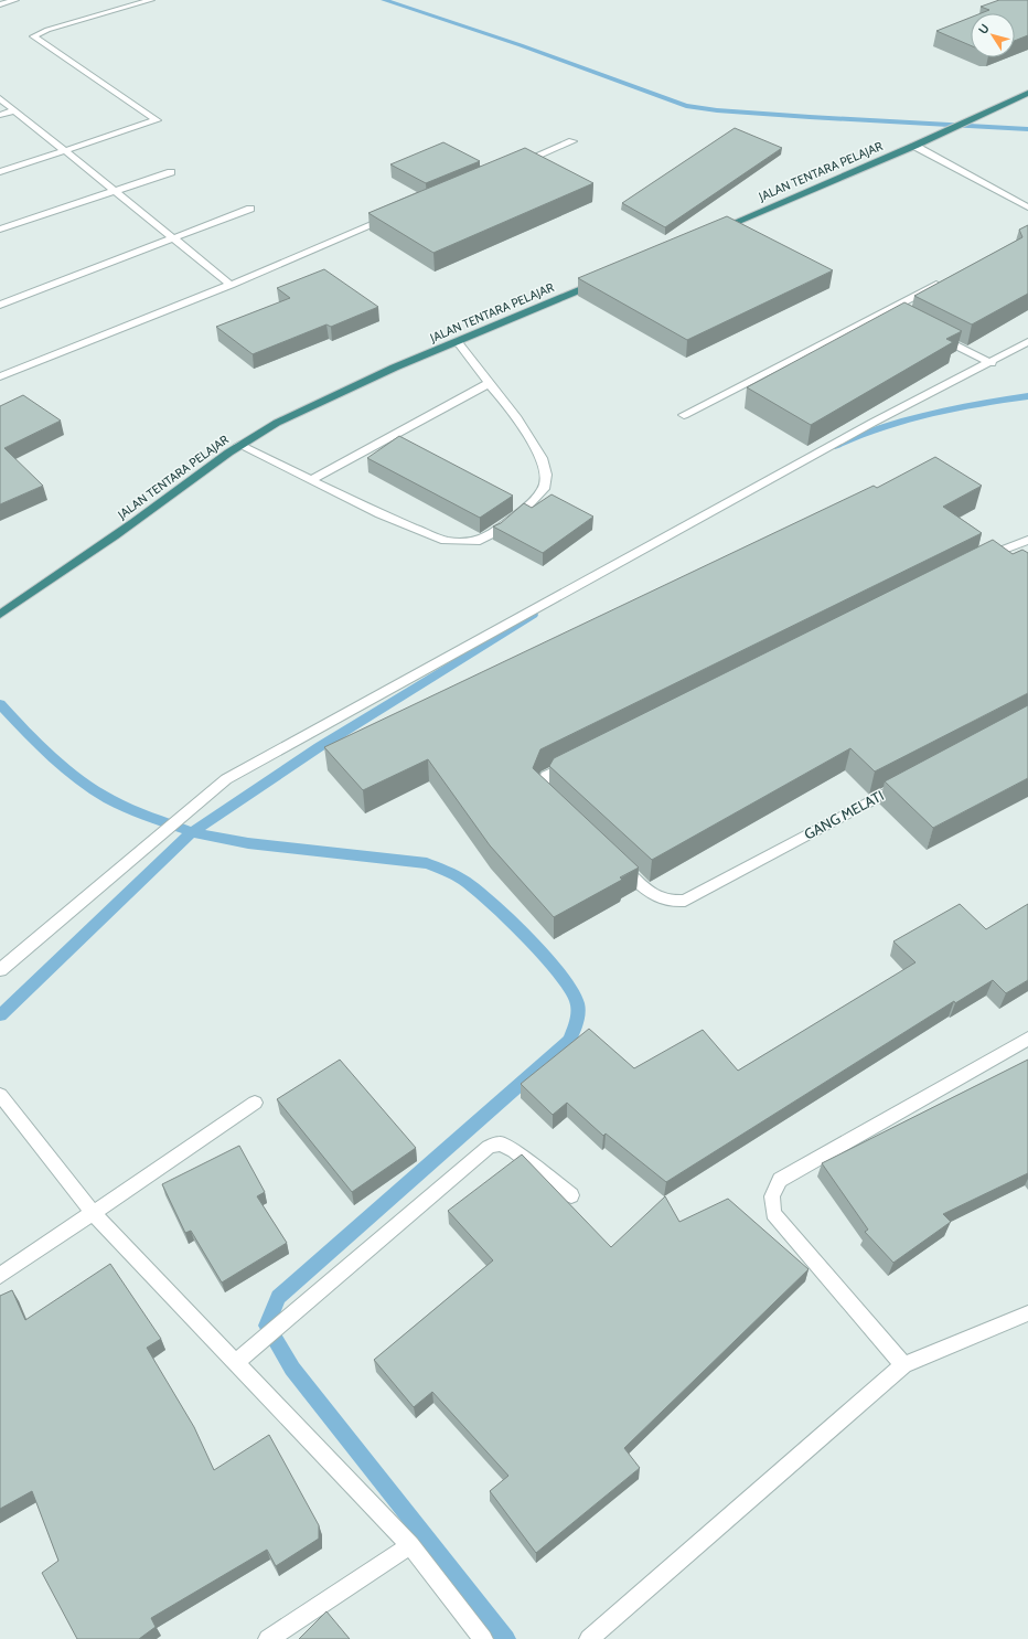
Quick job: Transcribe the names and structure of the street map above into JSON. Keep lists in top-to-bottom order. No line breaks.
{"streets":{"highway":["JALAN TENTARA PELAJAR"],"street":["GANG MELATI"]},"north":"top left"}
